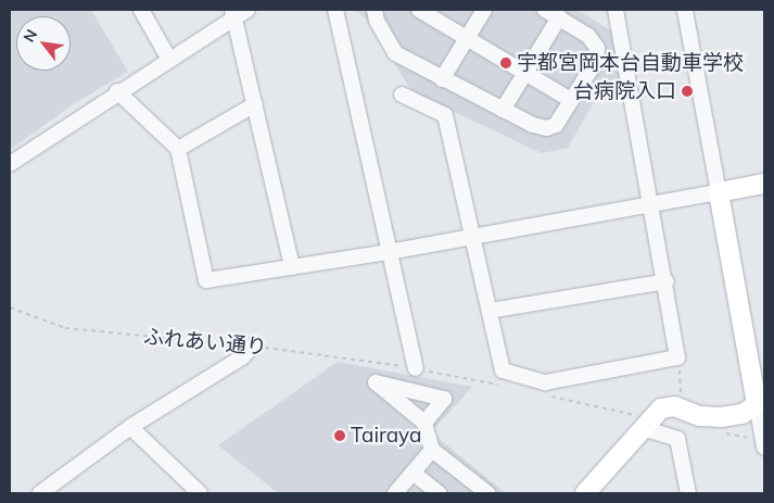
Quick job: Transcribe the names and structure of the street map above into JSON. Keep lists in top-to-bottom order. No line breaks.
{"streets":{"path":["ふれあい通り"]},"places":["宇都宮岡本台自動車学校","台病院入口","Tairaya"],"north":"top left"}
